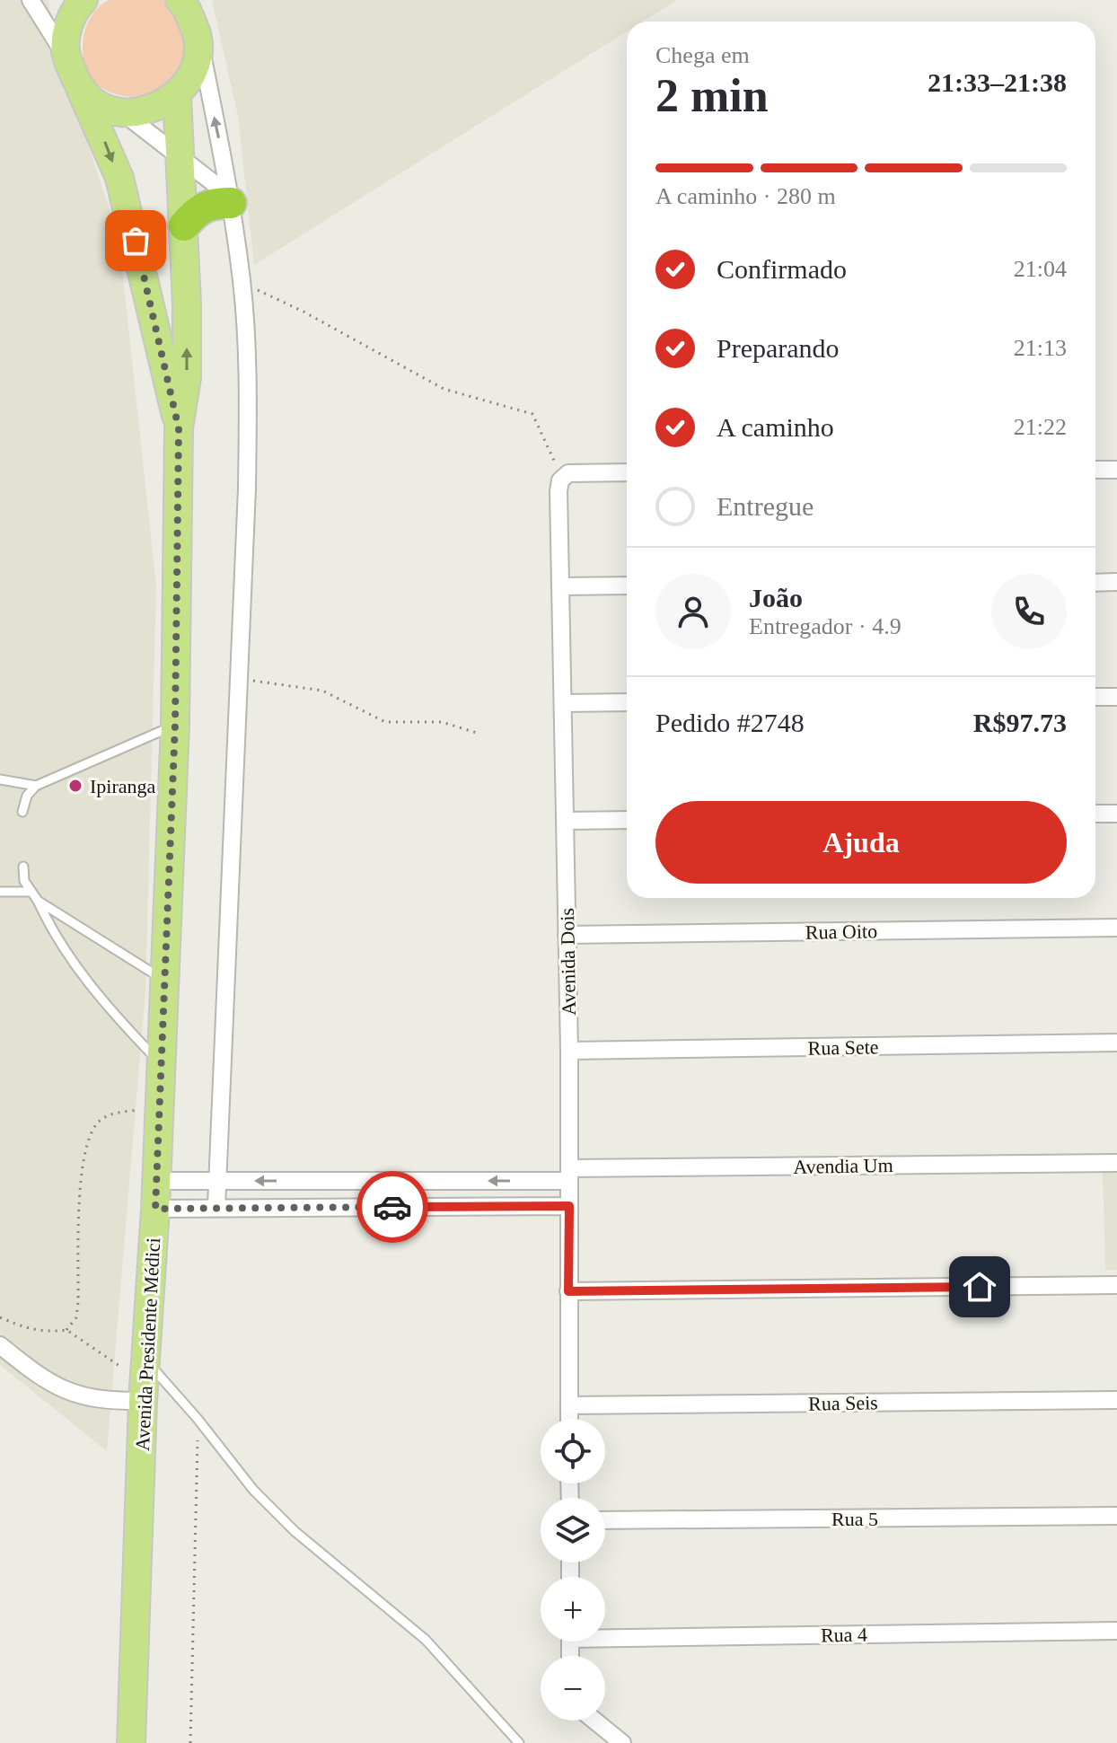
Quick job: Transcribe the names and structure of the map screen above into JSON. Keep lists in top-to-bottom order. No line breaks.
{"streets":{"main road":["Avenida Presidente Médici"],"street":["Rua Oito","Avenida Dois","Rua Sete","Avendia Um","Rua Seis","Rua 5","Rua 4"]},"crossings":[["Rua Oito","Avenida Dois"],["Avenida Dois","Rua Sete"],["Avenida Dois","Avendia Um"],["Avenida Dois","Rua Seis"],["Avendia Um","Avenida Presidente Médici"]],"places":["Ipiranga"],"page":{"heading":["2 min","Chega em","21:33–21:38"],"panel":["João","Entregador · 4.9","Pedido #2748","R$97.73"],"bar":"A caminho · 280 m","list":[["Confirmado","21:04"],["Preparando","21:13"],["A caminho","21:22"],"Entregue"],"buttons":"Ajuda","map_buttons":["+","−"]}}
